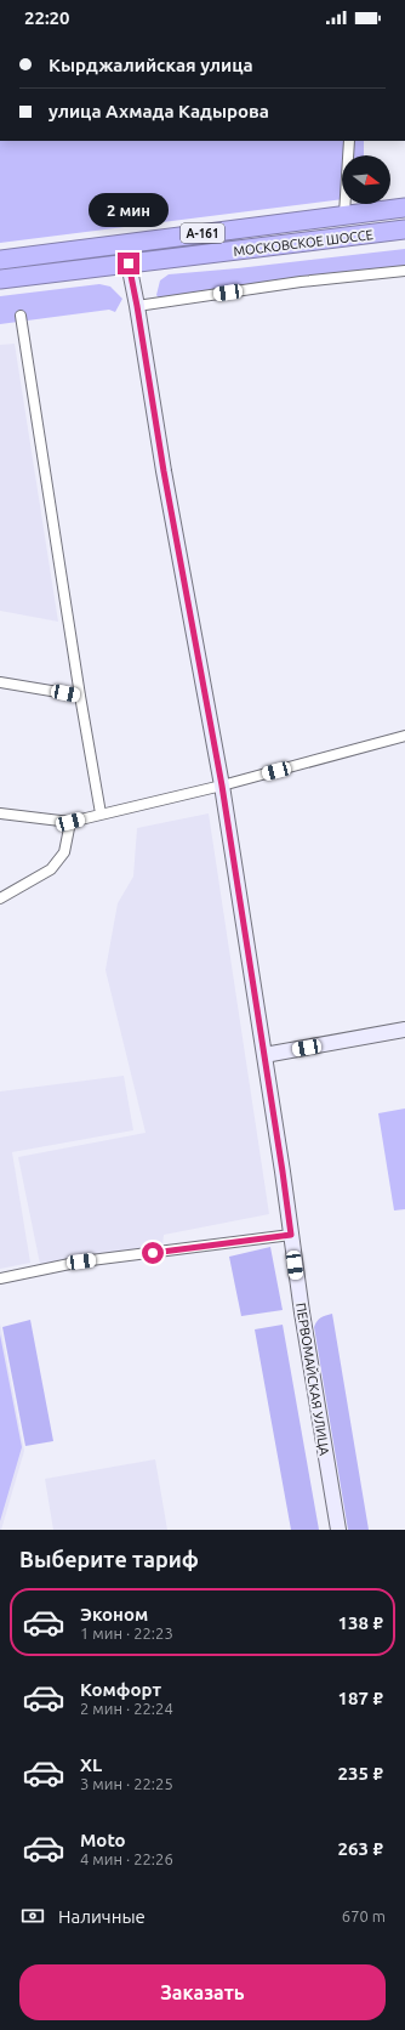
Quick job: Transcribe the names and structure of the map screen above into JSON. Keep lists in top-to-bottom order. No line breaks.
{"streets":{"highway":["А-161","МОСКОВСКОЕ ШОССЕ"],"street":["ПЕРВОМАЙСКАЯ УЛИЦА"]},"crossings":[["МОСКОВСКОЕ ШОССЕ","ПЕРВОМАЙСКАЯ УЛИЦА"]],"north":"right","page":{"status":"22:20","banner":["Кырджалийская улица","улица Ахмада Кадырова"],"bubble":"2 мин","heading":"Выберите тариф","list":[{"name":"Эконом","note":"1 мин · 22:23","value":"138 ₽"},{"name":"Комфорт","note":"2 мин · 22:24","value":"187 ₽"},{"name":"XL","note":"3 мин · 22:25","value":"235 ₽"},{"name":"Moto","note":"4 мин · 22:26","value":"263 ₽"}],"pay":["Наличные","670 m"],"buttons":"Заказать"}}
